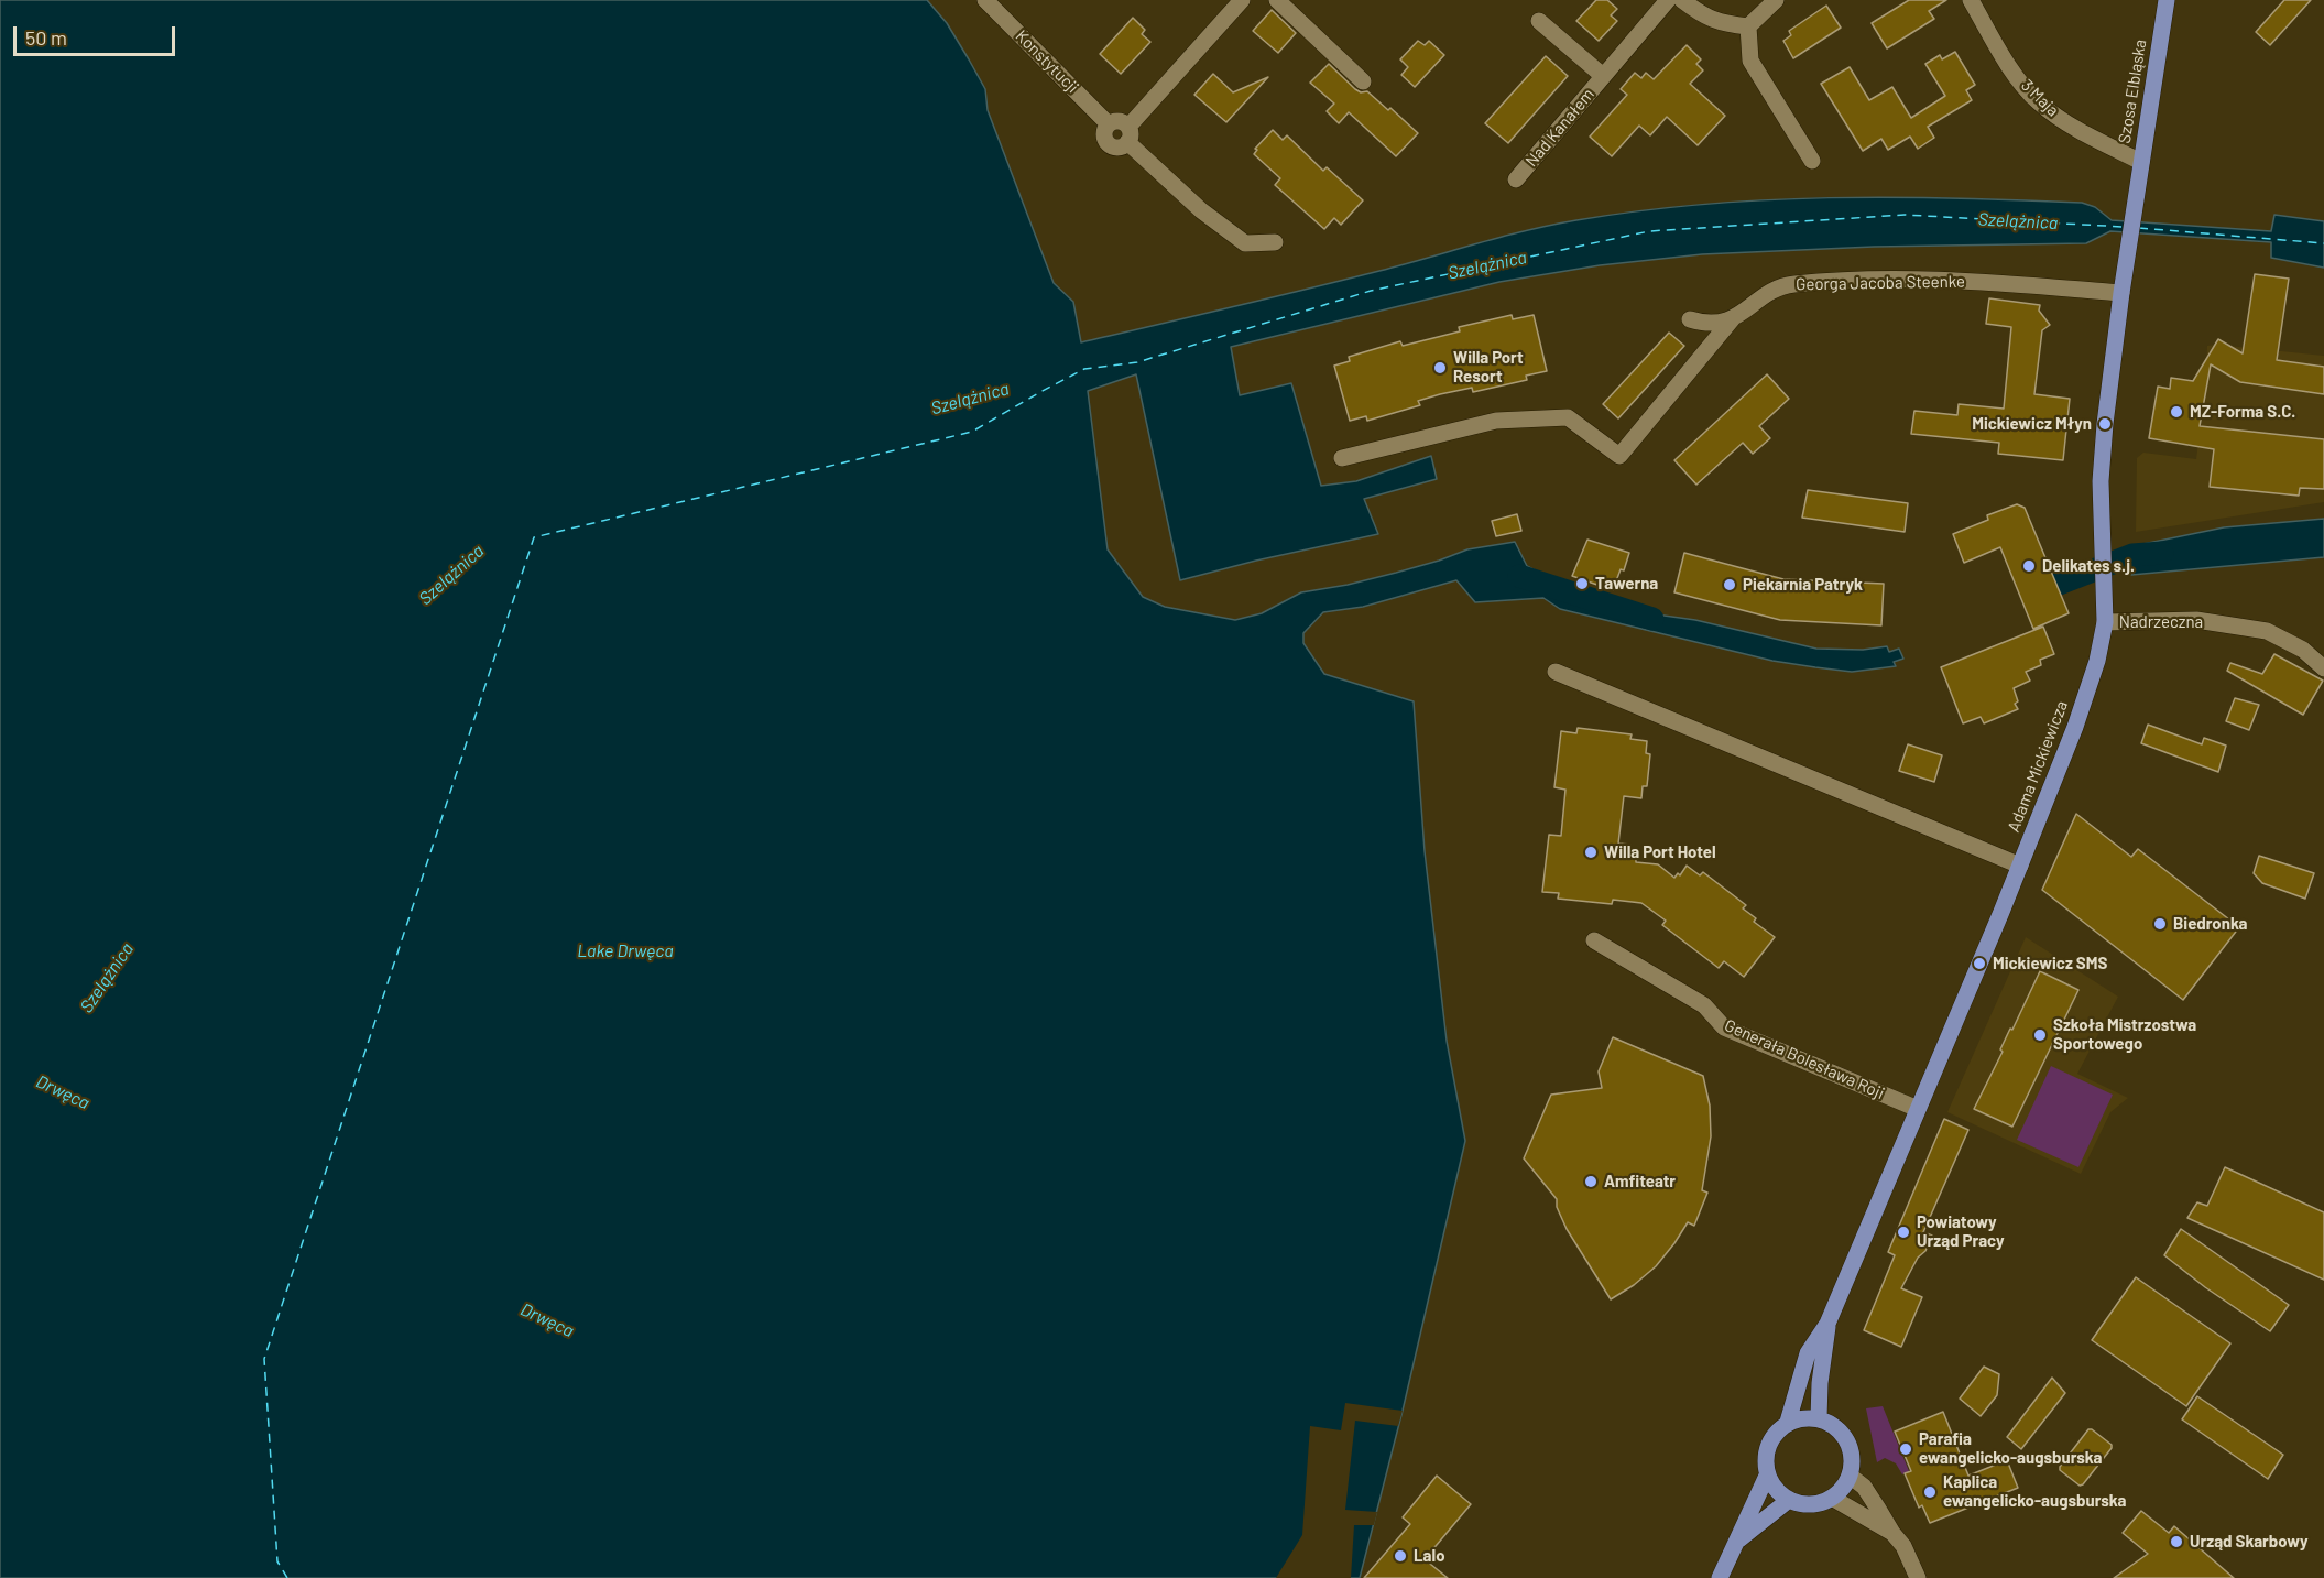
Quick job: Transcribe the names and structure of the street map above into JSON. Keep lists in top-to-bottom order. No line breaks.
{"streets":{"main road":["Szosa Elbląska","Adama Mickiewicza"],"street":["Konstytucji","3 Maja","Nad Kanałem","Georga Jacoba Steenke","Nadrzeczna","Generała Bolesława Roji"]},"crossings":[["Szosa Elbląska","3 Maja"],["Szosa Elbląska","Adama Mickiewicza"],["Georga Jacoba Steenke","Adama Mickiewicza"],["Nadrzeczna","Adama Mickiewicza"],["Adama Mickiewicza","Generała Bolesława Roji"]],"water":["Szelążnica","Lake Drwęca","Drwęca"],"places":["Willa Port Resort","MZ-Forma S.C.","Mickiewicz Młyn","Delikates s.j.","Tawerna","Piekarnia Patryk","Willa Port Hotel","Biedronka","Mickiewicz SMS","Szkoła Mistrzostwa Sportowego","Amfiteatr","Powiatowy Urząd Pracy","Parafia ewangelicko-augsburska","Kaplica ewangelicko-augsburska","Urząd Skarbowy","Lalo"],"scale_bar":"50 m"}
